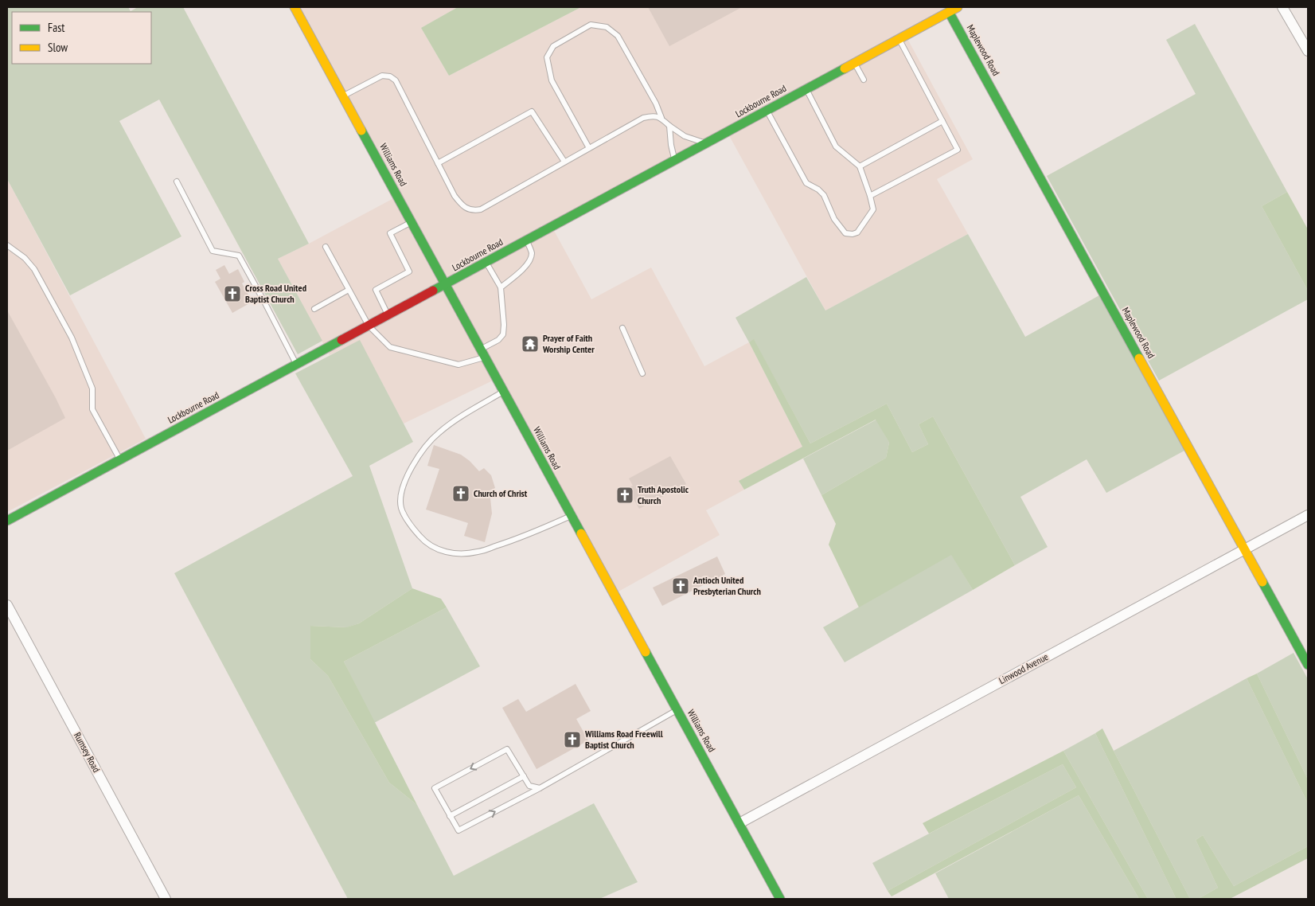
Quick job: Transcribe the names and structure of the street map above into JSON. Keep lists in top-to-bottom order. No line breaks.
{"streets":{"street":["Maplewood Road","Lockbourne Road","Williams Road","Linwood Avenue","Rumsey Road"]},"crossings":[["Maplewood Road","Lockbourne Road"],["Maplewood Road","Linwood Avenue"],["Lockbourne Road","Williams Road"],["Williams Road","Linwood Avenue"]],"places":{"church":["Cross Road United Baptist Church","Church of Christ","Truth Apostolic Church","Antioch United Presbyterian Church","Williams Road Freewill Baptist Church"],"temple":["Prayer of Faith Worship Center"]},"legend":["Fast","Slow"]}
